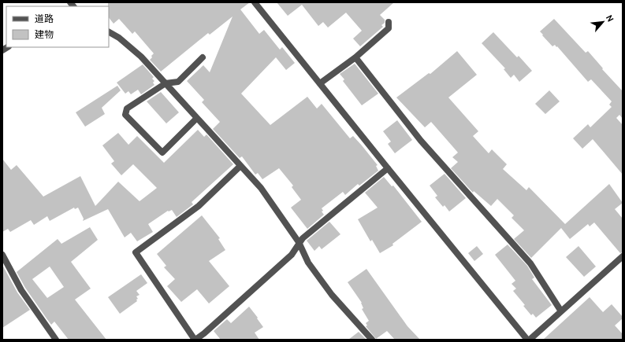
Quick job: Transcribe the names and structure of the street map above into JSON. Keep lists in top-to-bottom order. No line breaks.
{"legend":["道路","建物"],"north":"top right"}
